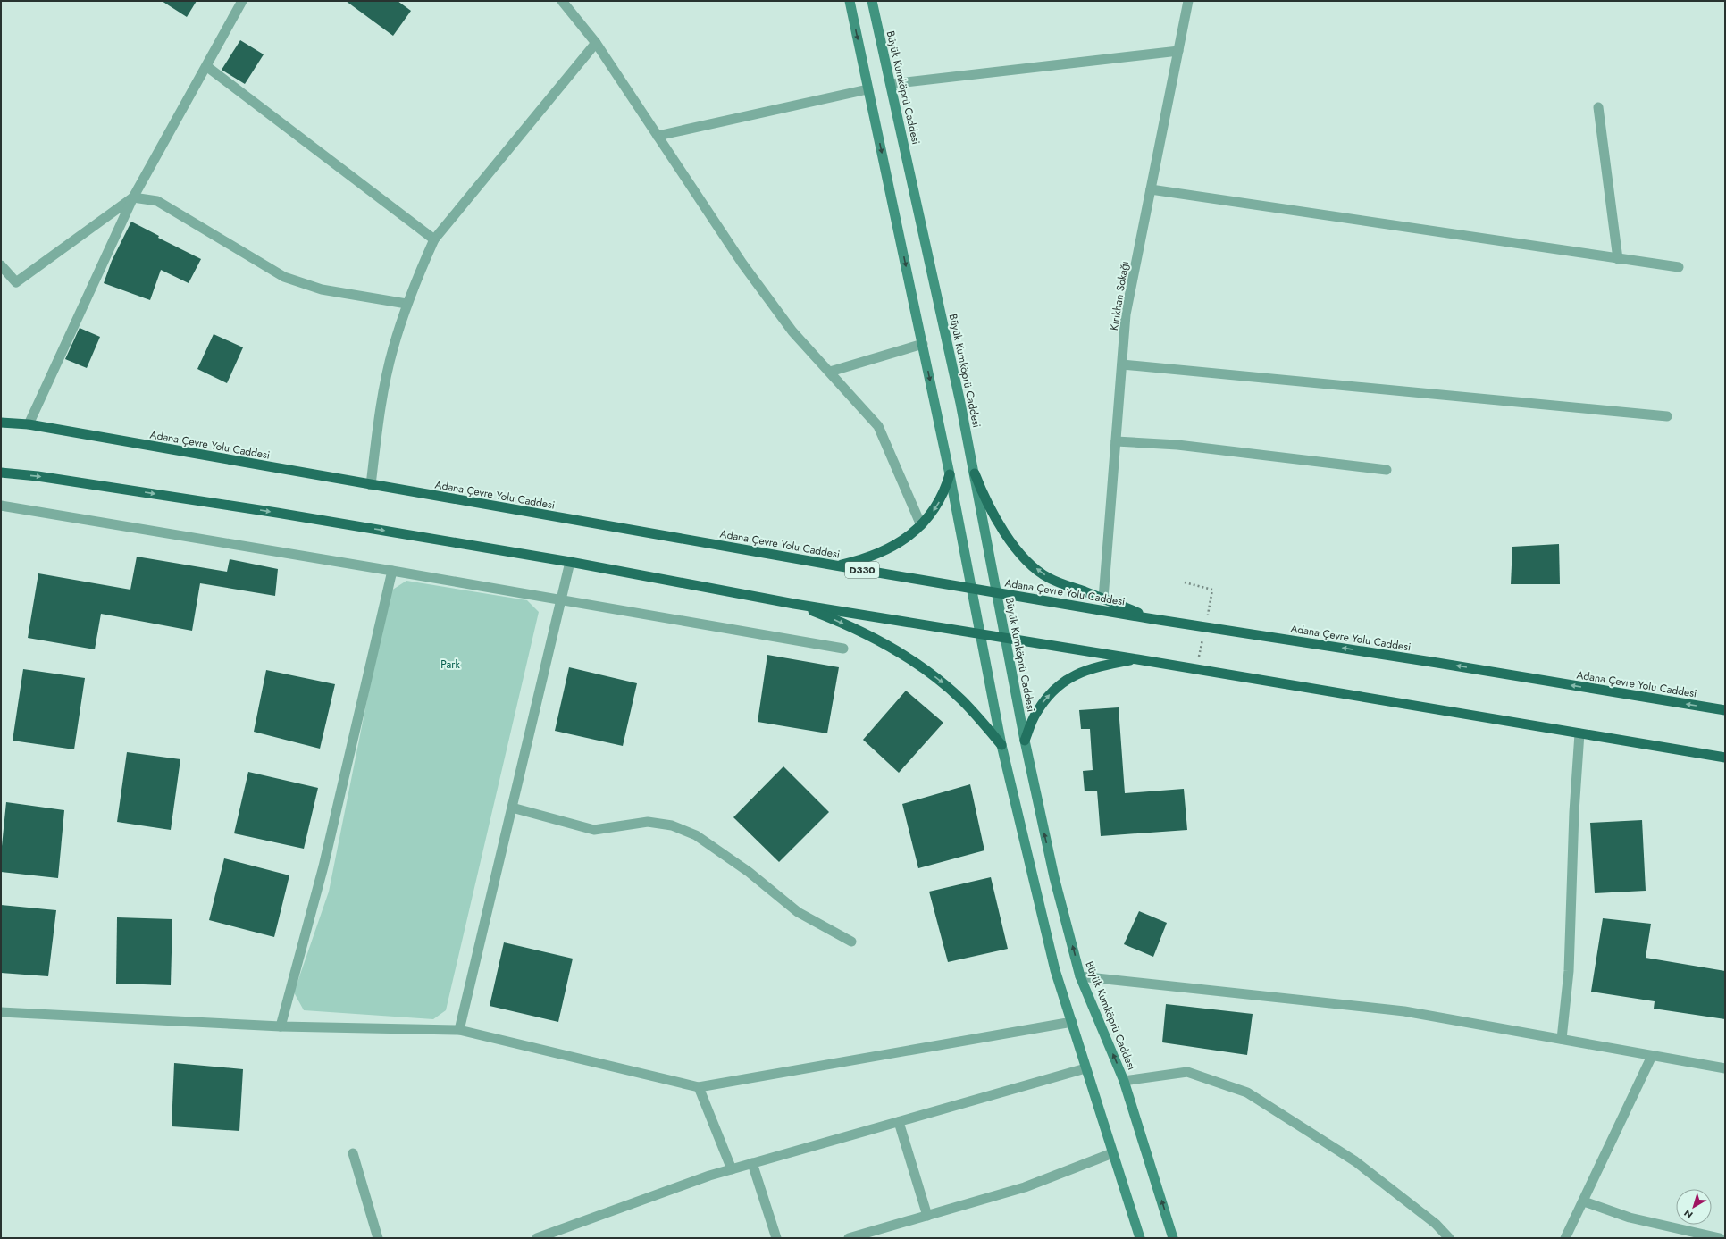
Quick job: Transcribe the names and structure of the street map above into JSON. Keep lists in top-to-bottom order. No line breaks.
{"streets":{"highway":["Adana Çevre Yolu Caddesi","D330"],"main road":["Büyük Kumköprü Caddesi"],"street":["Kırıkhan Sokağı"]},"crossings":[["Büyük Kumköprü Caddesi","Adana Çevre Yolu Caddesi"]],"parks":["Park"],"north":"bottom left"}
